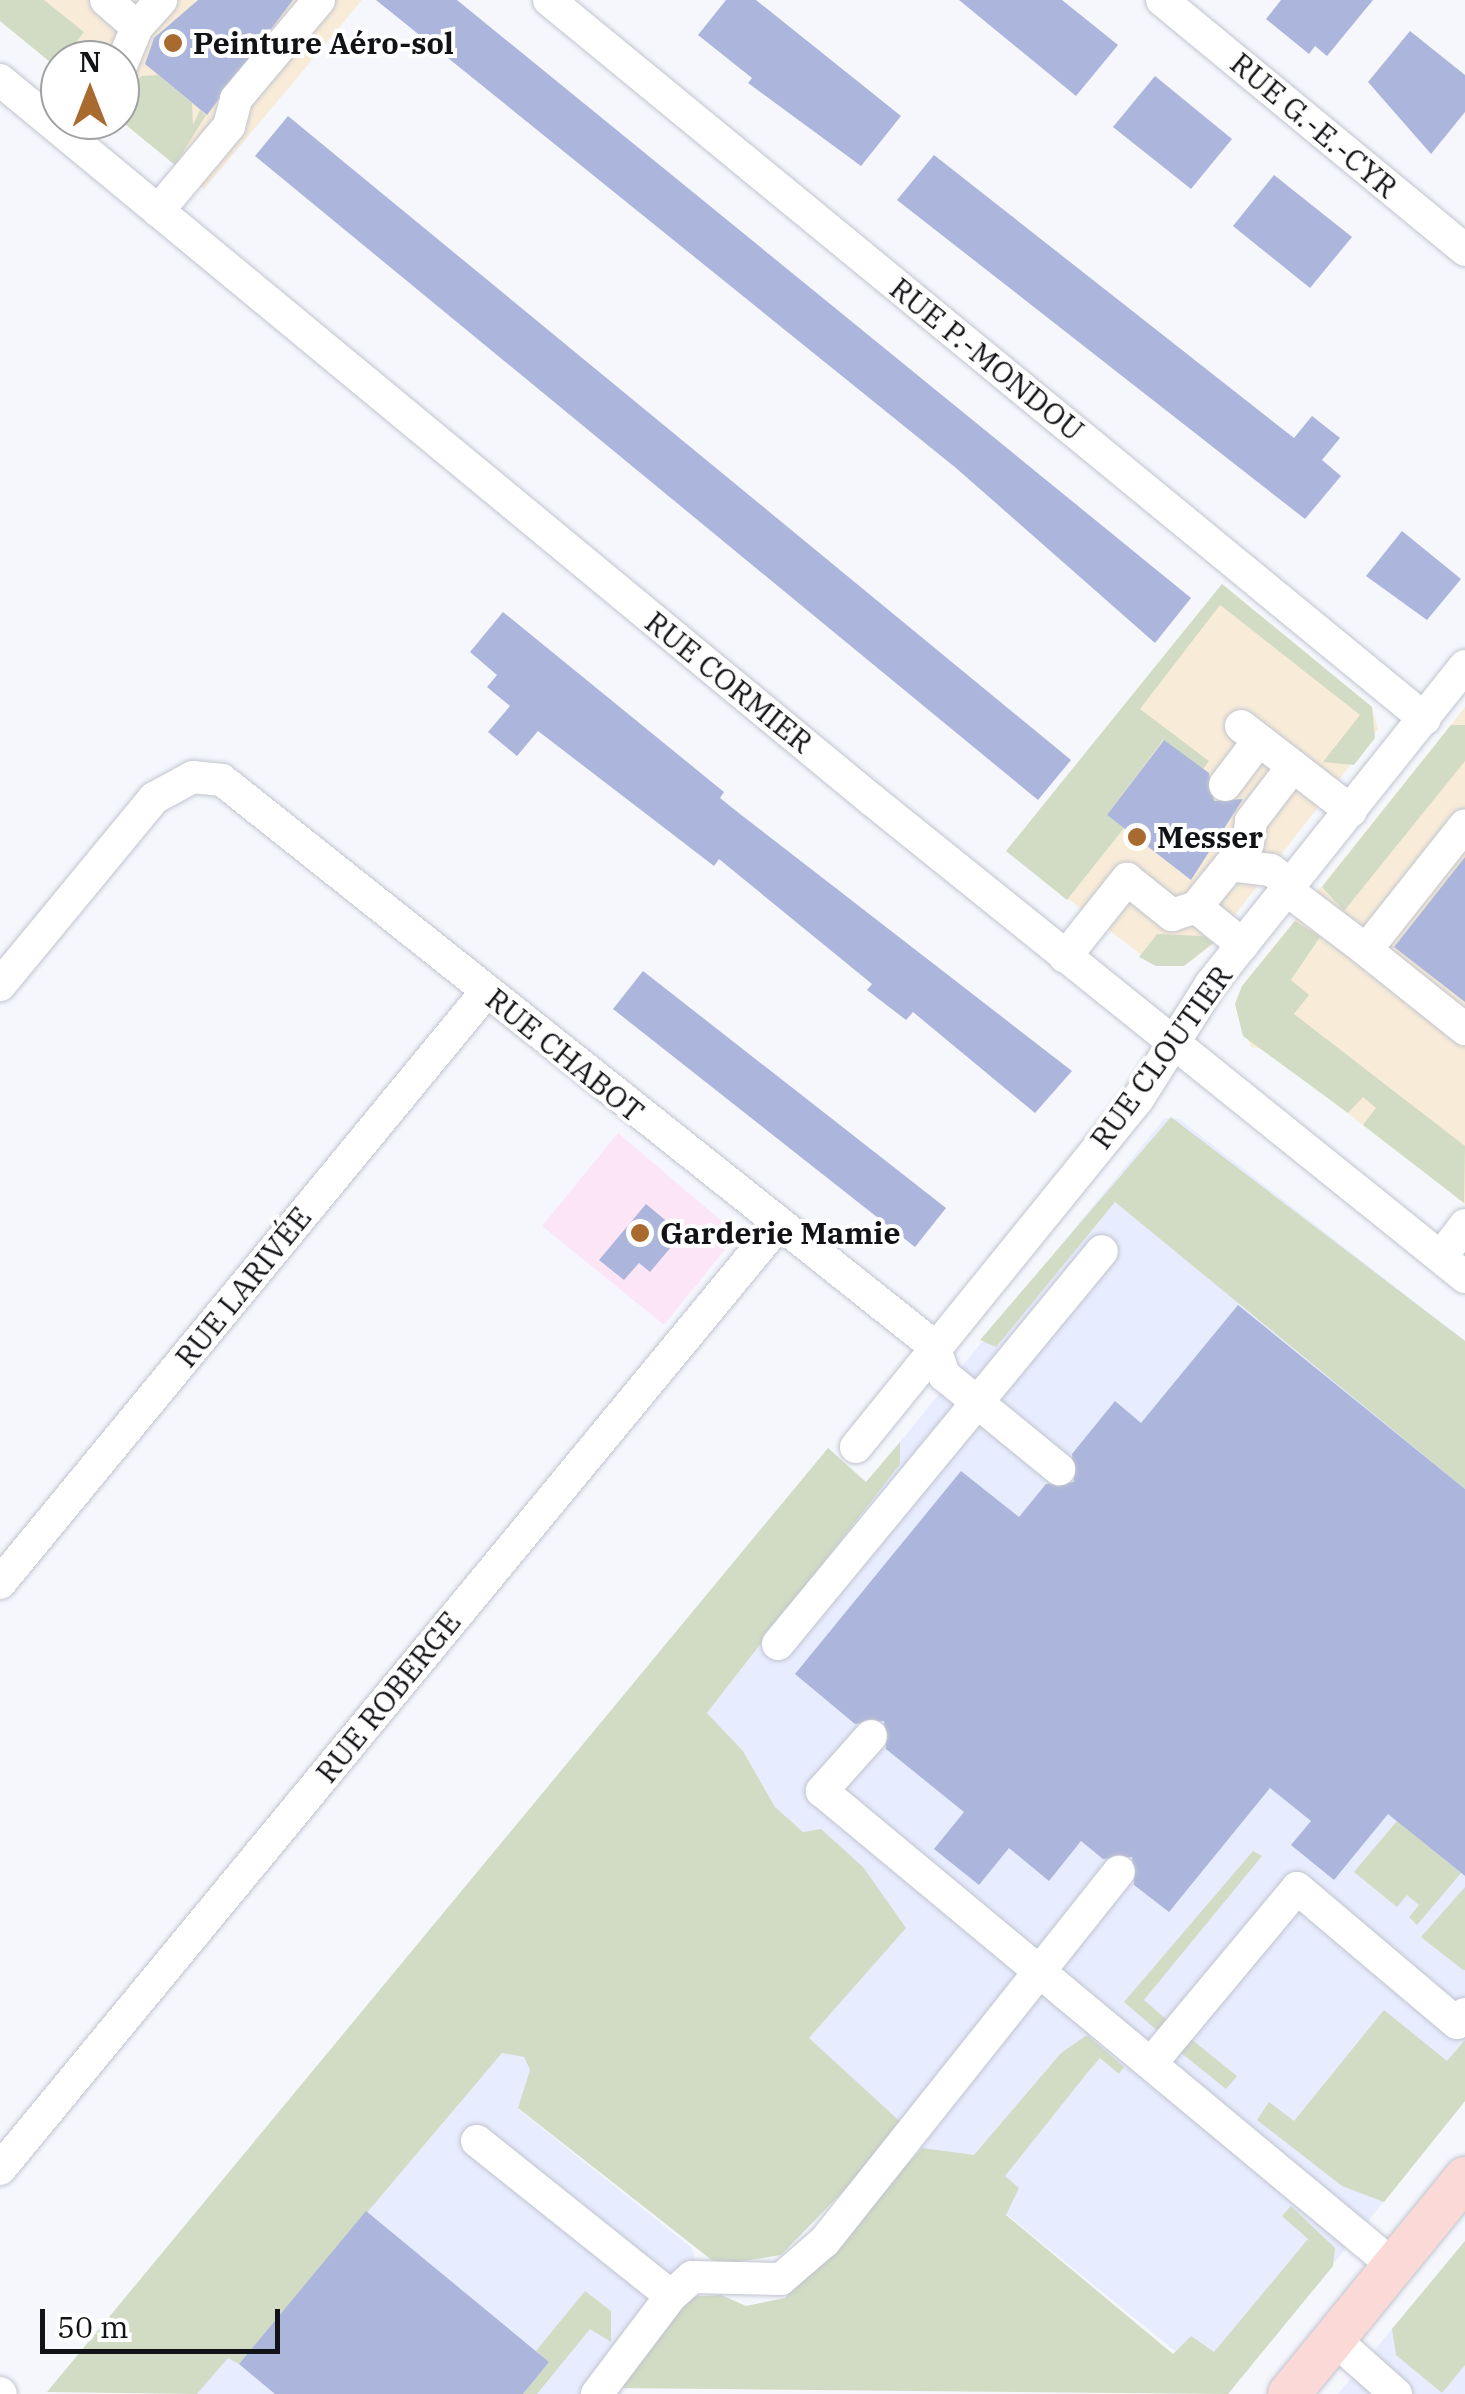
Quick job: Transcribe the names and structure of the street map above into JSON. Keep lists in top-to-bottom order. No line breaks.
{"streets":{"street":["RUE G.-E.-CYR","RUE P.-MONDOU","RUE CORMIER","RUE CHABOT","RUE CLOUTIER","RUE LARIVÉE","RUE ROBERGE"]},"crossings":[["RUE P.-MONDOU","RUE CLOUTIER"],["RUE CORMIER","RUE CLOUTIER"],["RUE CHABOT","RUE CLOUTIER"],["RUE CHABOT","RUE LARIVÉE"],["RUE CHABOT","RUE ROBERGE"]],"places":["Peinture Aéro-sol","Messer","Garderie Mamie"],"scale_bar":"50 m","north":"top"}
